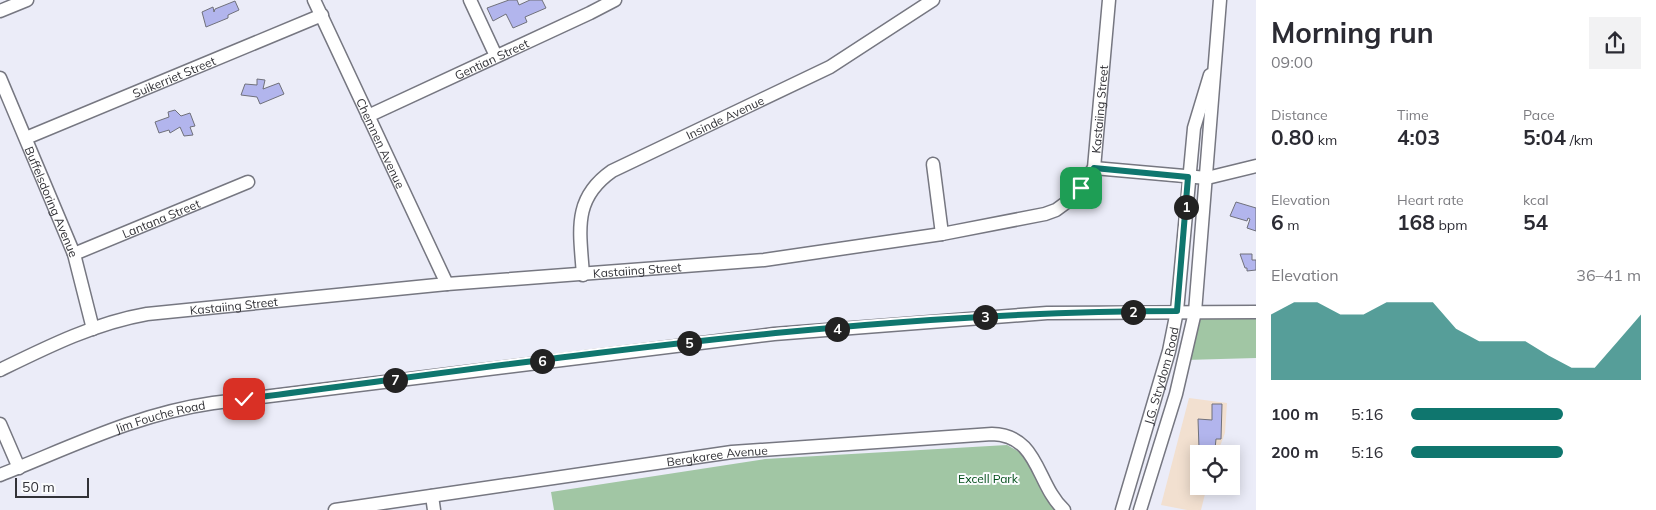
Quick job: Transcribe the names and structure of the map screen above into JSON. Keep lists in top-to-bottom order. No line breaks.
{"streets":{"street":["Gentian Street","Suikerriet Street","Kastaiing Street","Insinde Avenue","Chemnen Avenue","Buffelsdoring Avenue","Lantana Street","J.G. Strydom Road","Jim Fouche Road","Bergkaree Avenue"]},"crossings":[["Gentian Street","Chemnen Avenue"],["Suikerriet Street","Chemnen Avenue"],["Suikerriet Street","Buffelsdoring Avenue"],["Kastaiing Street","Insinde Avenue"],["Kastaiing Street","Chemnen Avenue"],["Kastaiing Street","Buffelsdoring Avenue"],["Buffelsdoring Avenue","Lantana Street"],["J.G. Strydom Road","Jim Fouche Road"]],"parks":["Excell Park"],"scale_bar":"50 m","page":{"heading":["Morning run","09:00"],"stats":[["Distance","0.80 km"],["Time","4:03"],["Pace","5:04 /km"],["Elevation","6 m"],["Heart rate","168 bpm"],["kcal","54"]],"pins":["1","2","3","4","5","6","7"],"chart":["Elevation","36–41 m"],"list":[{"name":"100 m","note":"5:16"},{"name":"200 m","note":"5:16"}],"scale":"50 m"}}
